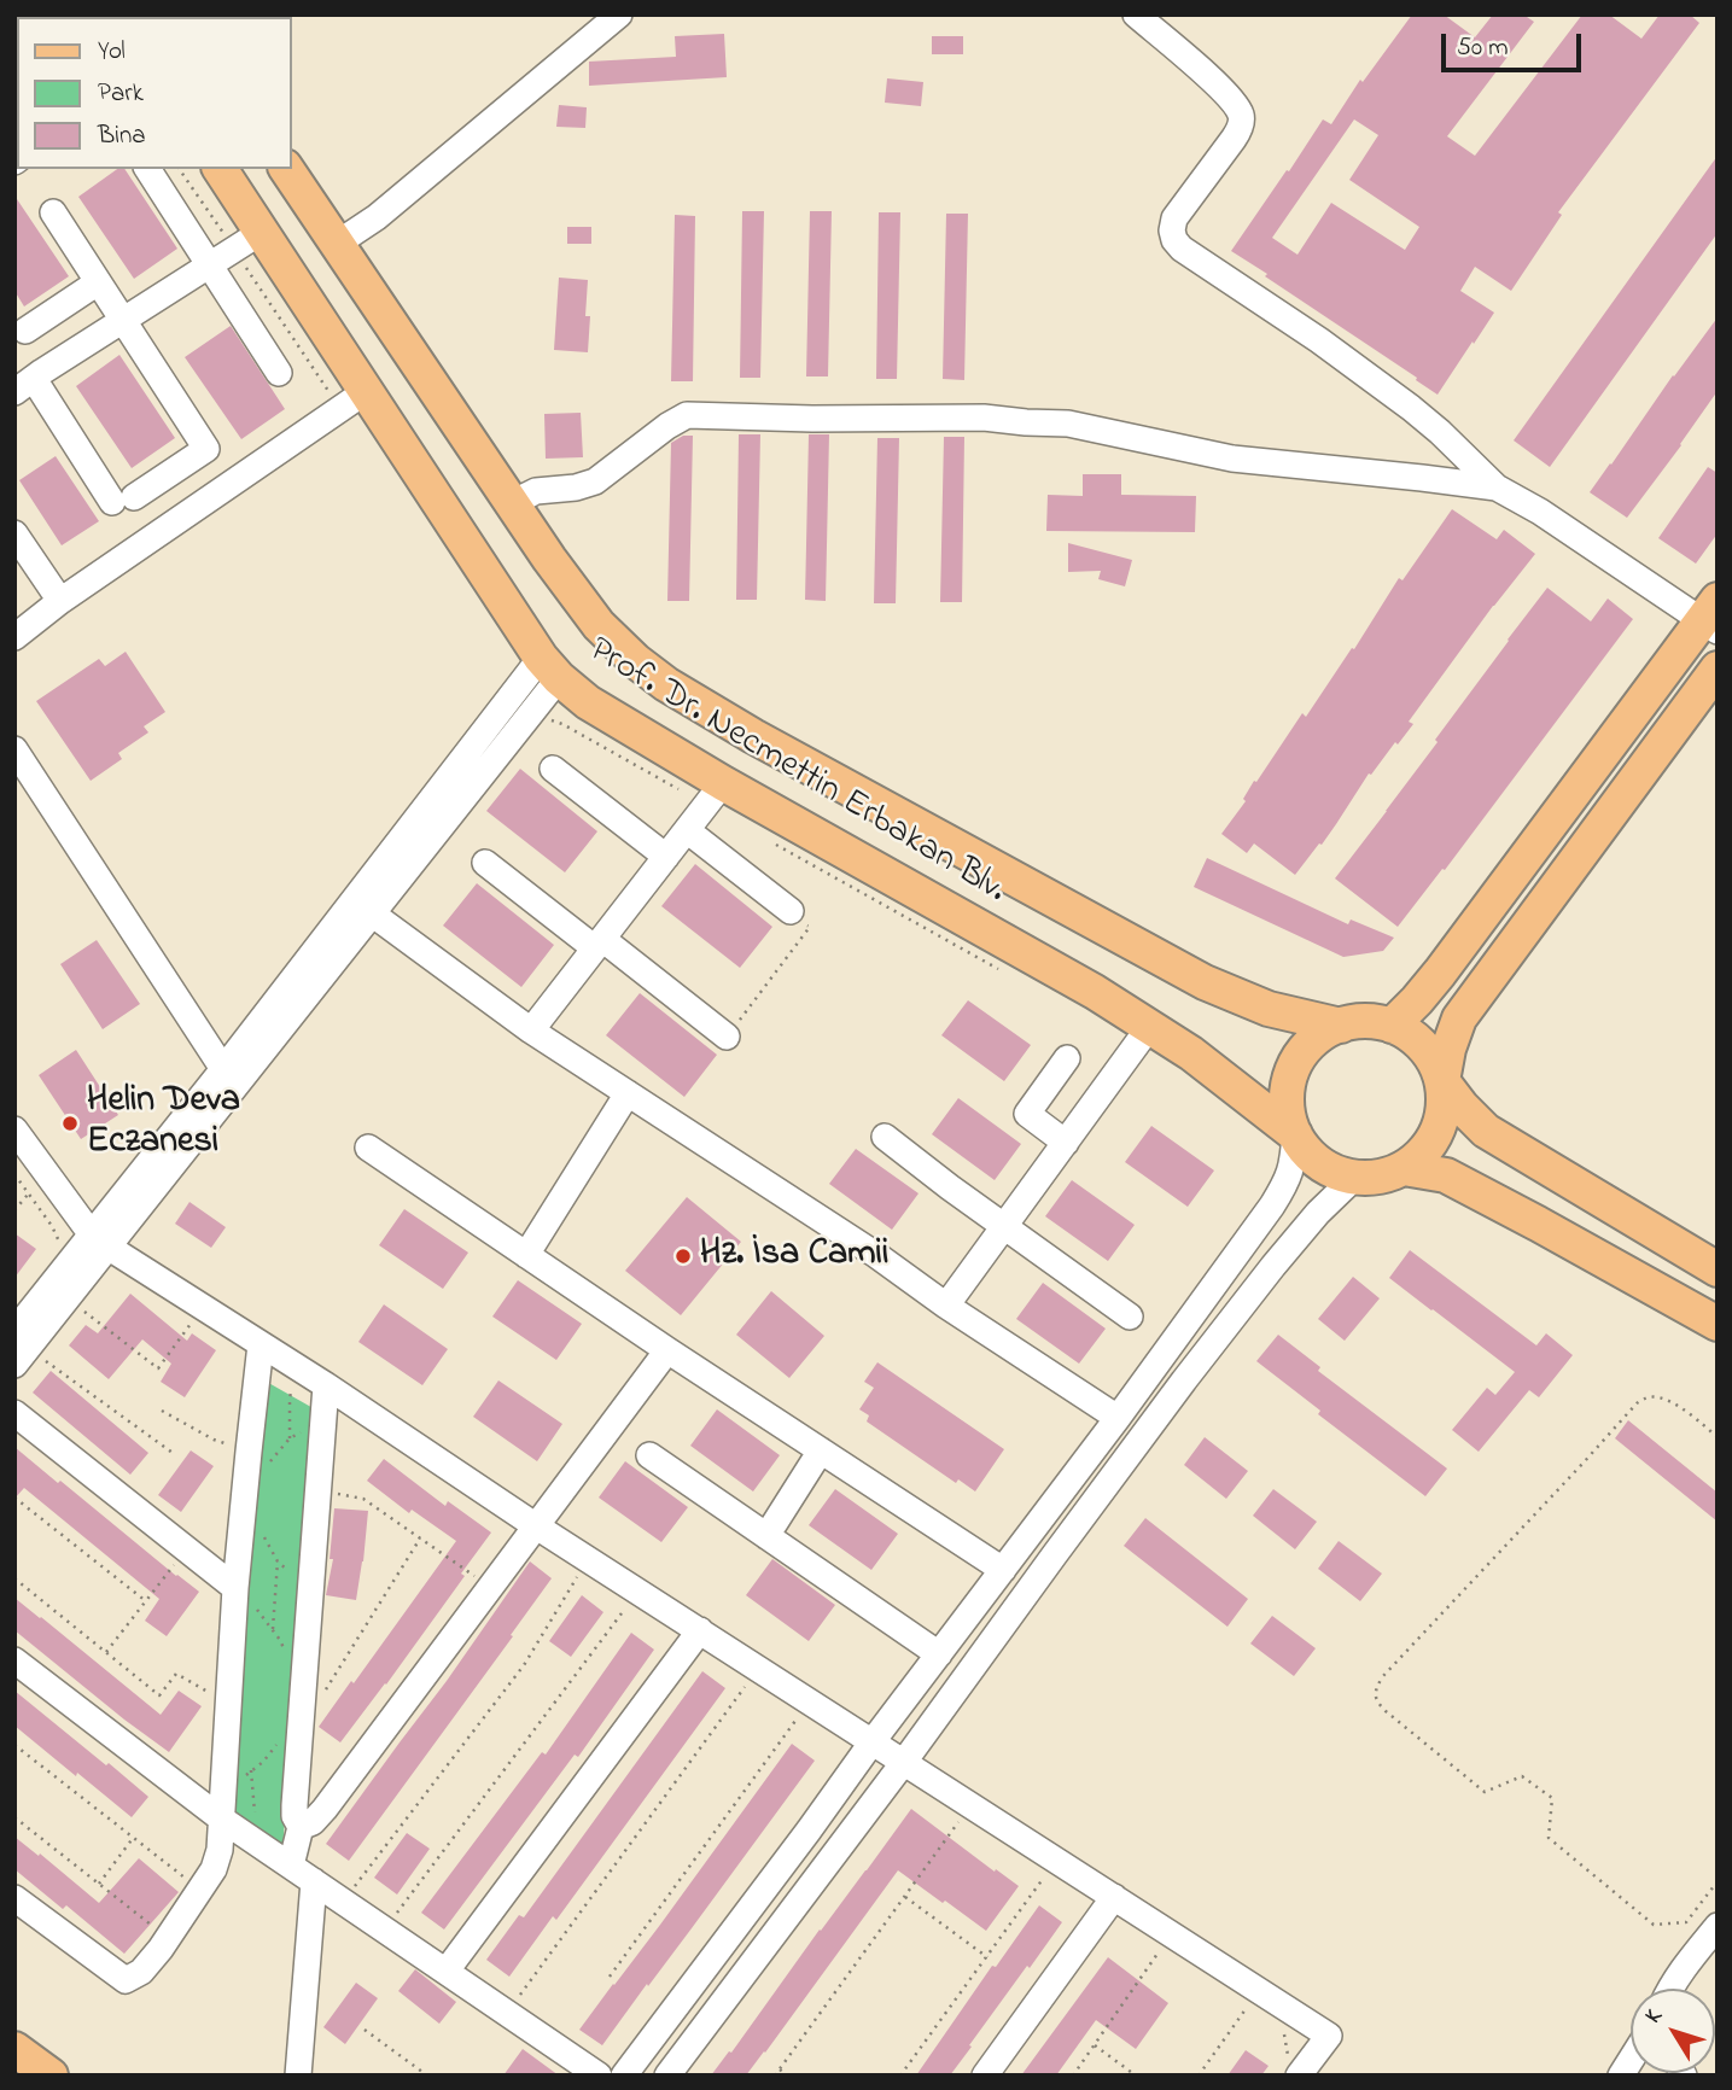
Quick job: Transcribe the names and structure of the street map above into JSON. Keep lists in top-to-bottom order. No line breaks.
{"streets":{"main road":["Prof. Dr. Necmettin Erbakan Blv."]},"places":["Helin Deva Eczanesi","Hz. İsa Camii"],"legend":["Yol","Park","Bina"],"scale_bar":"50 m","north":"top left"}
